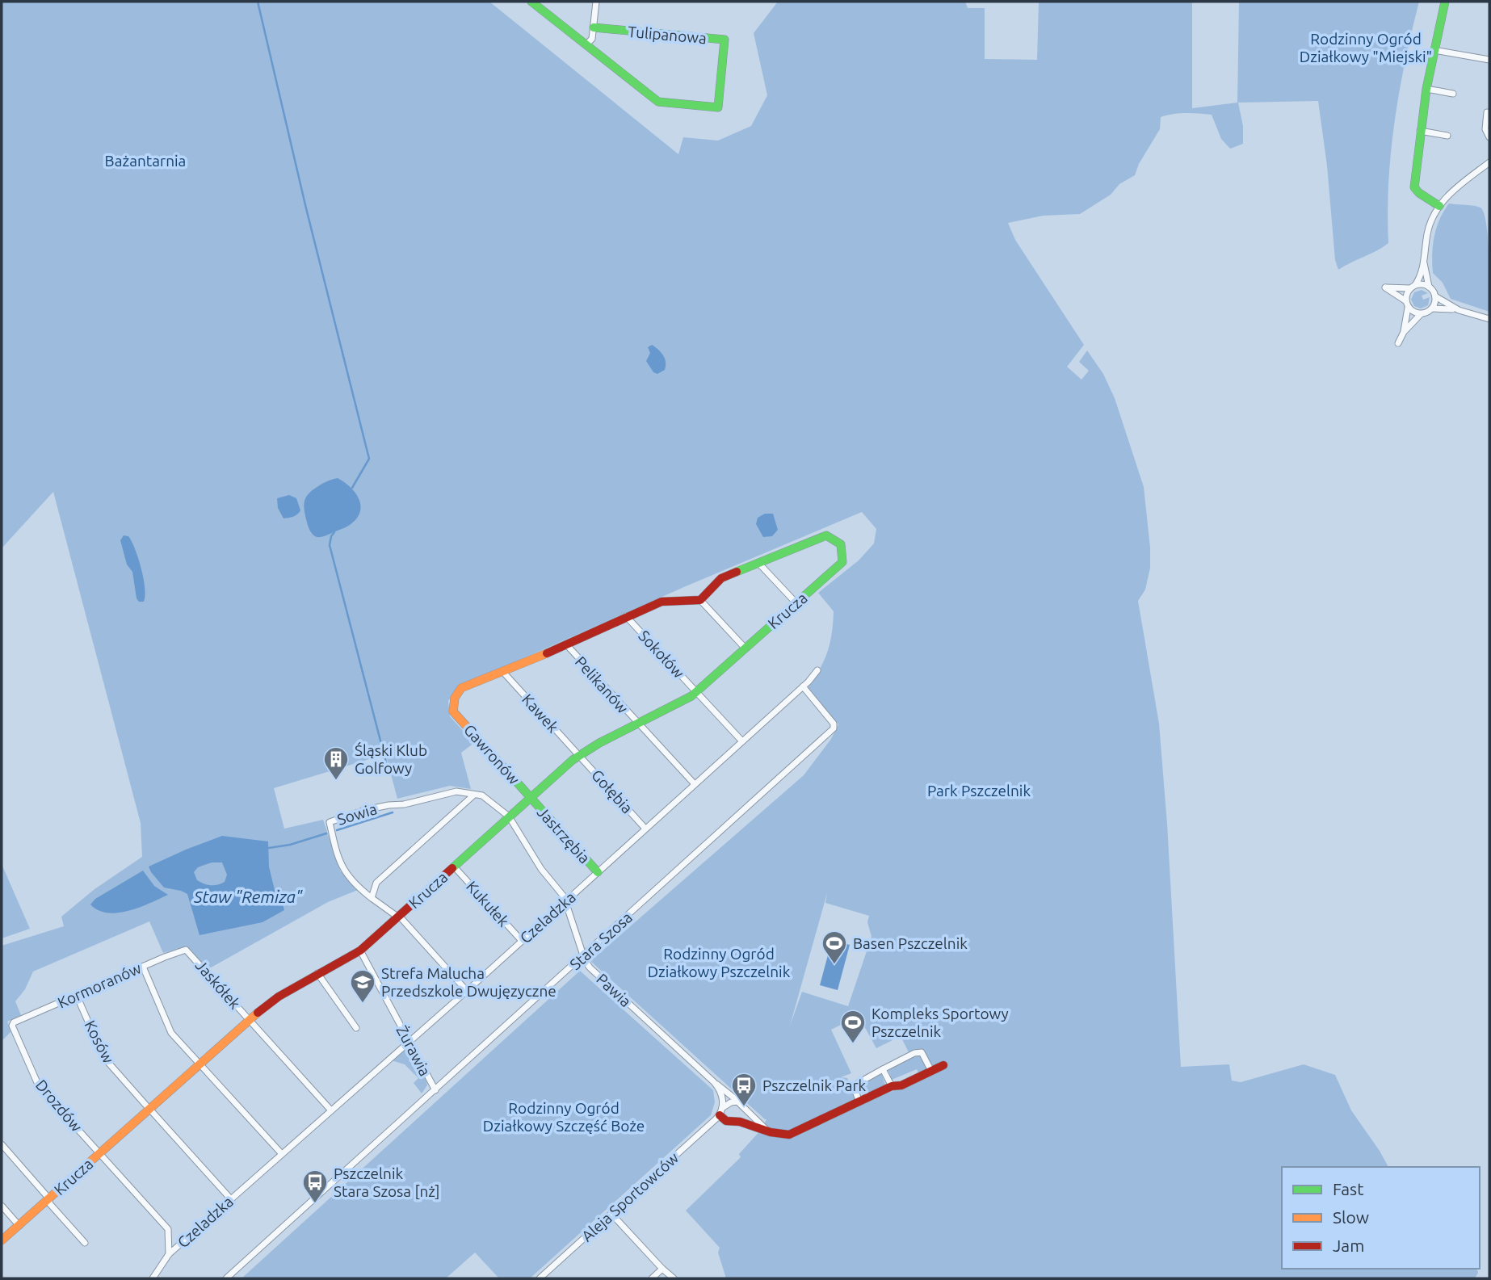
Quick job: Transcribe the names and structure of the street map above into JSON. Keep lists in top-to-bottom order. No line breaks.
{"streets":{"street":["Tulipanowa","Krucza","Sokołów","Pelikanów","Kawek","Gawronów","Gołębia","Sowia","Jastrzębia","Kukułek","Czeladzka","Stara Szosa","Jaskółek","Kormoranów","Pawia","Kosów","Żurawia","Drozdów","Aleja Sportowców"]},"crossings":[["Krucza","Sokołów"],["Krucza","Pelikanów"],["Krucza","Kawek"],["Krucza","Gawronów"],["Krucza","Gołębia"],["Krucza","Sowia"],["Krucza","Jastrzębia"],["Krucza","Kukułek"],["Krucza","Jaskółek"],["Krucza","Pawia"],["Krucza","Kosów"],["Krucza","Żurawia"],["Krucza","Drozdów"],["Sokołów","Czeladzka"],["Pelikanów","Czeladzka"],["Kawek","Gawronów"],["Kawek","Gołębia"],["Gawronów","Jastrzębia"],["Gołębia","Czeladzka"],["Sowia","Czeladzka"],["Sowia","Pawia"],["Jastrzębia","Czeladzka"],["Kukułek","Czeladzka"],["Czeladzka","Stara Szosa"],["Czeladzka","Jaskółek"],["Czeladzka","Pawia"],["Czeladzka","Kosów"],["Czeladzka","Żurawia"],["Czeladzka","Drozdów"],["Stara Szosa","Pawia"],["Stara Szosa","Żurawia"],["Jaskółek","Kormoranów"],["Kormoranów","Kosów"],["Kormoranów","Drozdów"],["Pawia","Aleja Sportowców"]],"water":["Staw \"Remiza\""],"parks":["Rodzinny Ogród Działkowy \"Miejski\"","Bażantarnia","Park Pszczelnik","Rodzinny Ogród Działkowy Pszczelnik","Rodzinny Ogród Działkowy Szczęść Boże"],"places":{"building":["Śląski Klub Golfowy"],"sports":["Basen Pszczelnik","Kompleks Sportowy Pszczelnik"],"school or university":["Strefa Malucha Przedszkole Dwujęzyczne"],"bus stop":["Pszczelnik Park","Pszczelnik Stara Szosa [nż]"]},"legend":["Fast","Slow","Jam"]}
